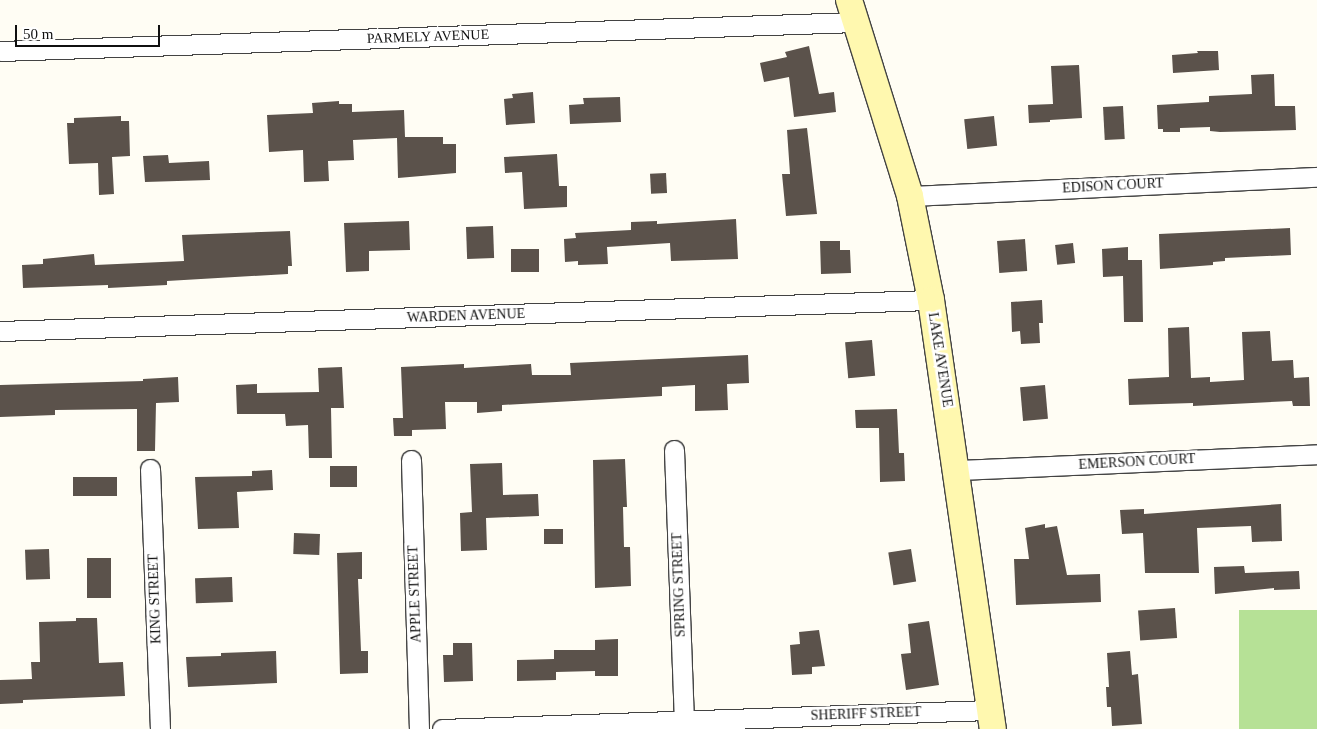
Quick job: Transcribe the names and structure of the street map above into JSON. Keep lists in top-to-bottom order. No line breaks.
{"streets":{"street":["PARMELY AVENUE","EDISON COURT","WARDEN AVENUE","LAKE AVENUE","EMERSON COURT","SPRING STREET","APPLE STREET","KING STREET","SHERIFF STREET"]},"crossings":[["PARMELY AVENUE","LAKE AVENUE"],["EDISON COURT","LAKE AVENUE"],["WARDEN AVENUE","LAKE AVENUE"],["LAKE AVENUE","EMERSON COURT"],["LAKE AVENUE","SHERIFF STREET"],["SPRING STREET","SHERIFF STREET"]],"scale_bar":"50 m"}
